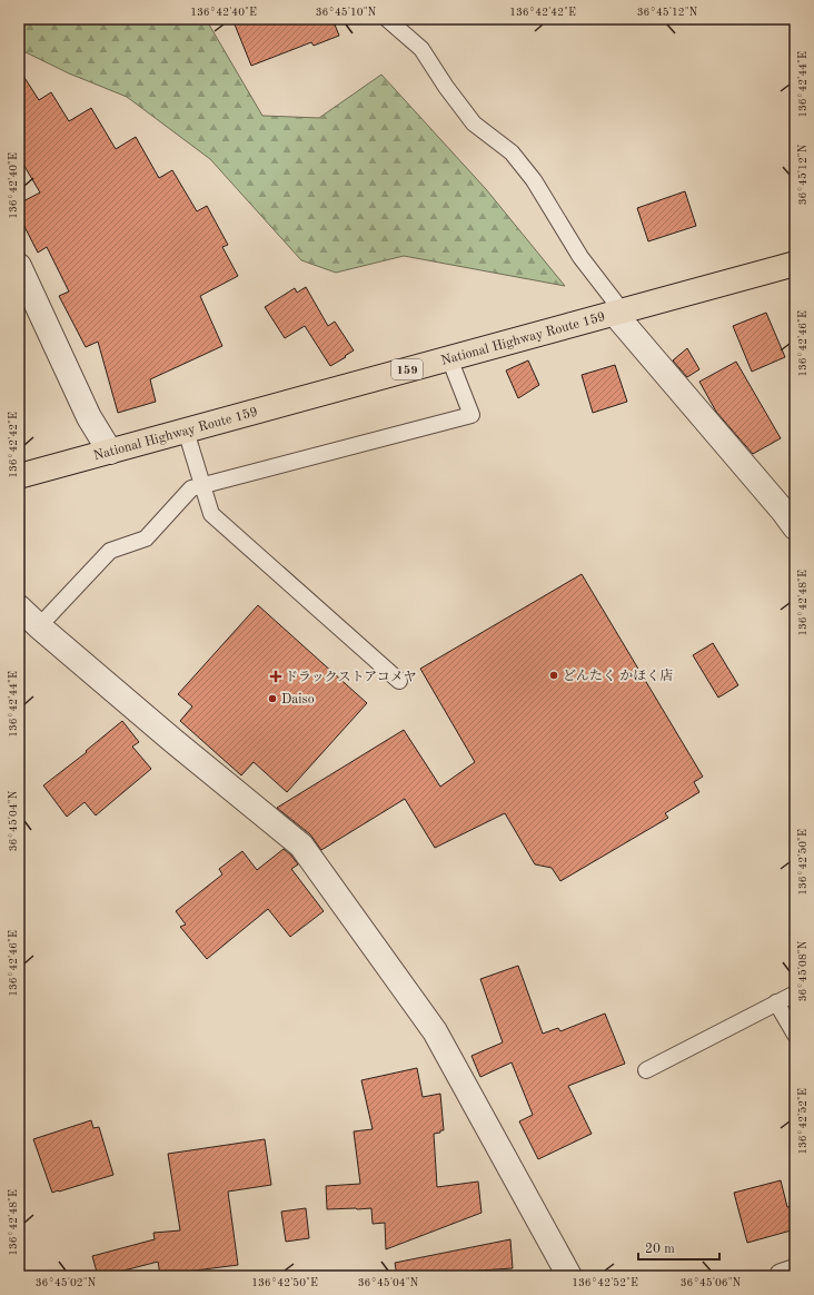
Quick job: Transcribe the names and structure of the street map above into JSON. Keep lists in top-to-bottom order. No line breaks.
{"streets":{"highway":["National Highway Route 159","159"]},"places":{"other":["どんたく かほく店","Daiso"],"health":["ドラックストアコメヤ"]},"scale_bar":"20 m","coordinates":["136°42'40\"E","36°45'10\"N","136°42'42\"E","36°45'12\"N","136°42'44\"E","136°42'46\"E","136°42'48\"E","36°45'04\"N","136°42'50\"E","36°45'08\"N","136°42'52\"E","36°45'02\"N","36°45'06\"N"]}
